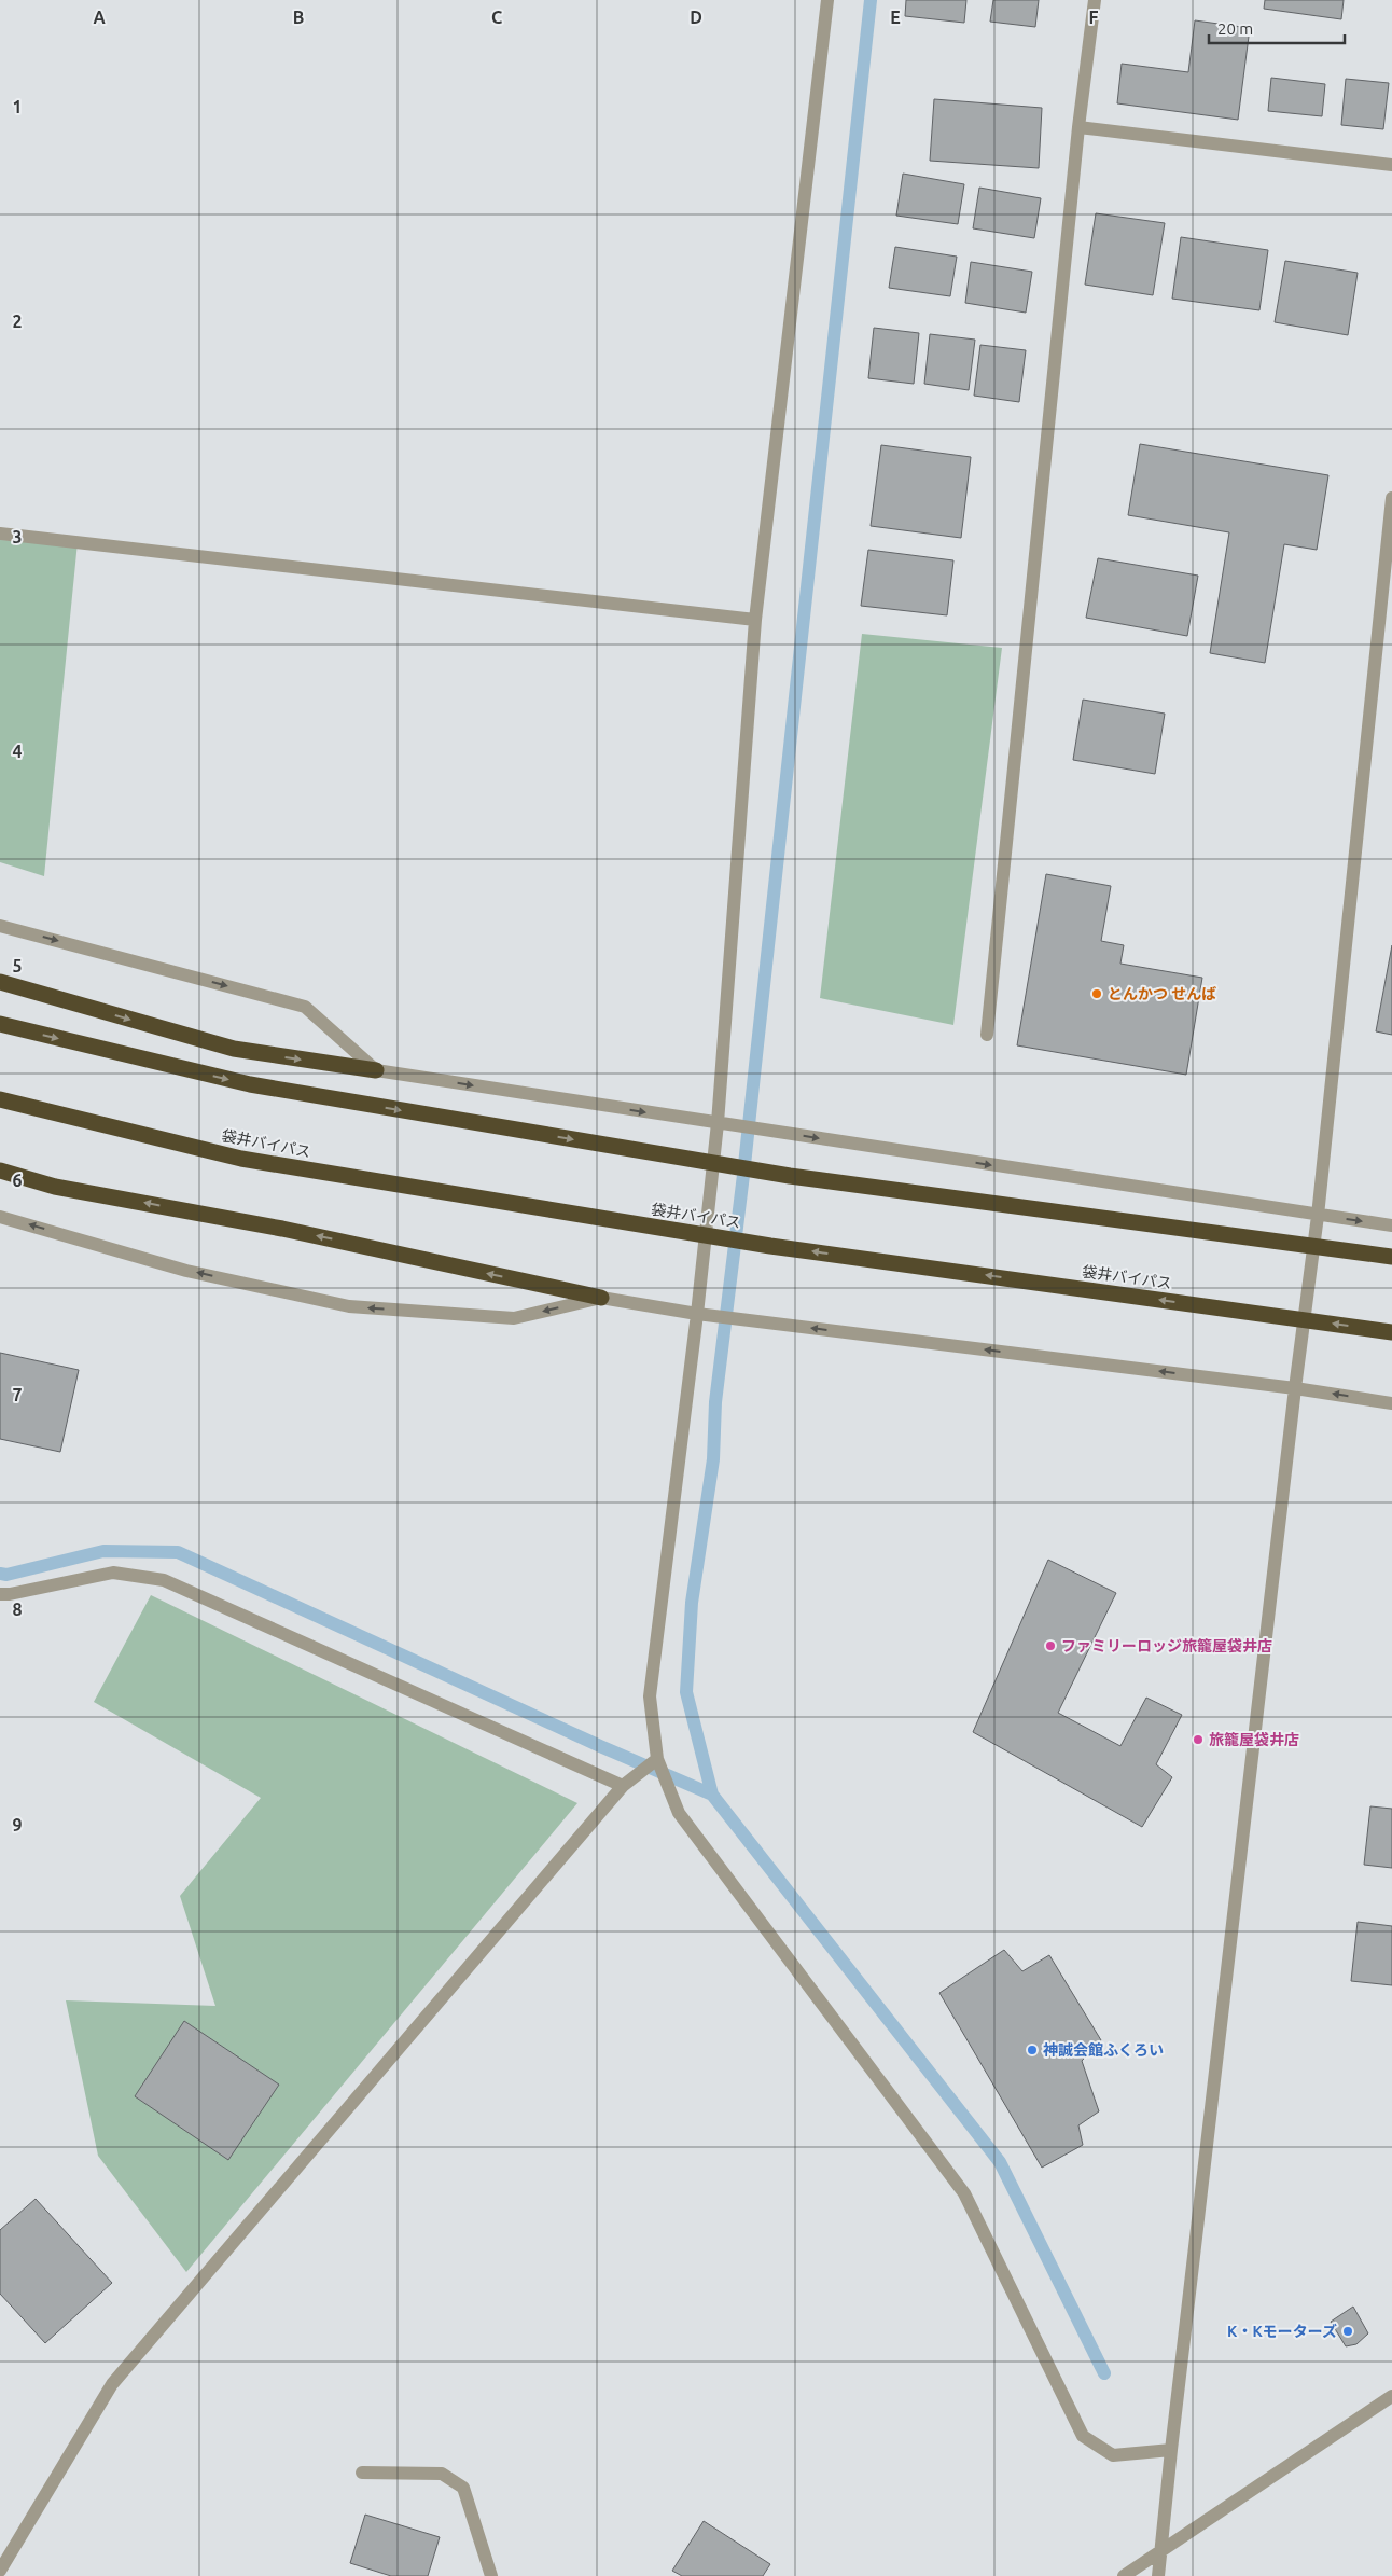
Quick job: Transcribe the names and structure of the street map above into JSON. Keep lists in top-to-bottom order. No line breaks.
{"streets":{"highway":["袋井バイパス"]},"places":["とんかつ せんば","ファミリーロッジ旅籠屋袋井店","旅籠屋袋井店","神誠会館ふくろい","K・Kモーターズ"],"scale_bar":"20 m","grid":{"columns":["A","B","C","D","E","F"],"rows":["1","2","3","4","5","6","7","8","9"]}}
